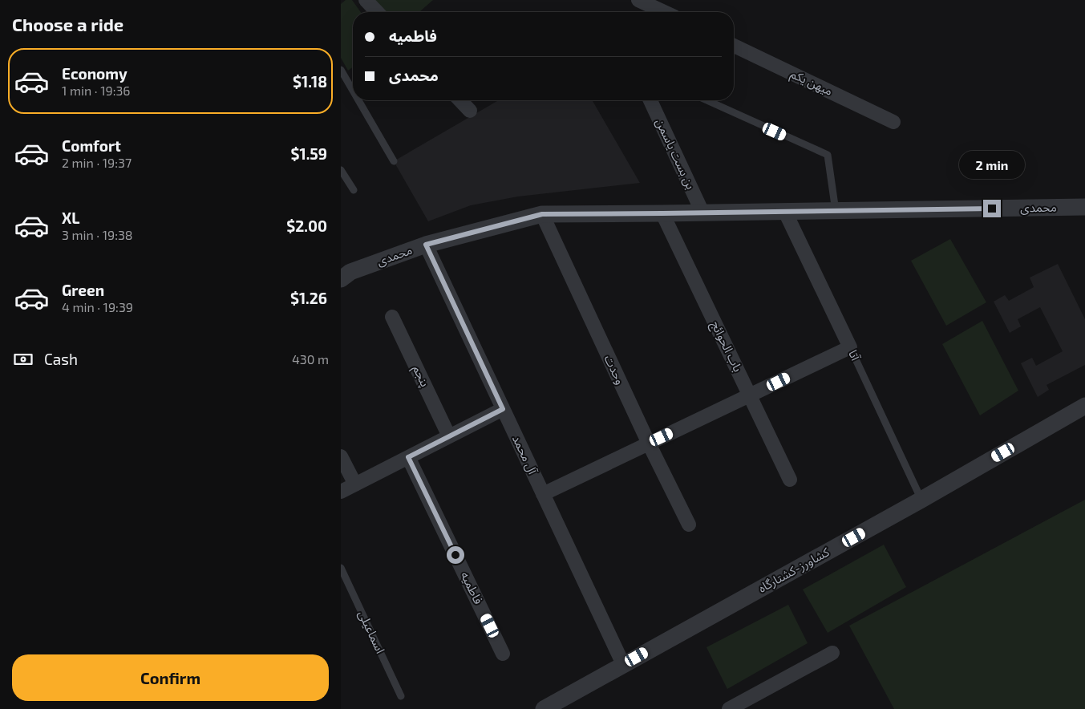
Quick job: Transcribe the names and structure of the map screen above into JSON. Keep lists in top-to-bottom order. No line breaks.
{"streets":{"street":["میهن یکم","بن بست یاسمن","محمدی","باب الحوائج","آتا","وحدت","پنجم","آل محمد","کشاورز-کشتارگاه","فاطمیه"],"lane":["اسماعیلی"]},"crossings":[["بن بست یاسمن","محمدی"],["محمدی","باب الحوائج"],["محمدی","آتا"],["محمدی","وحدت"],["محمدی","آل محمد"],["آتا","کشاورز-کشتارگاه"],["آل محمد","کشاورز-کشتارگاه"]],"page":{"heading":"Choose a ride","banner":["فاطمیه","محمدی"],"list":[{"name":"Economy","note":"1 min · 19:36","value":"$1.18"},{"name":"Comfort","note":"2 min · 19:37","value":"$1.59"},{"name":"XL","note":"3 min · 19:38","value":"$2.00"},{"name":"Green","note":"4 min · 19:39","value":"$1.26"}],"bubble":"2 min","pay":["Cash","430 m"],"buttons":"Confirm"}}
